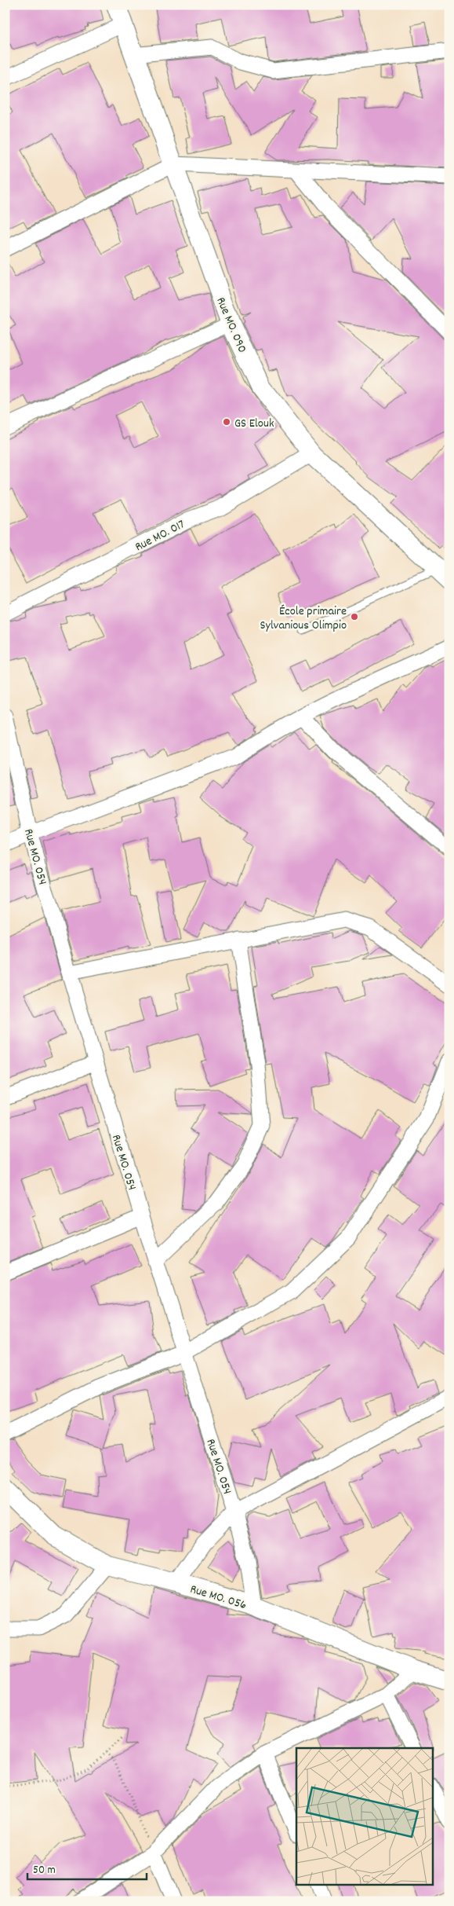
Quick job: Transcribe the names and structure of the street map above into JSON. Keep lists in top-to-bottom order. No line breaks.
{"streets":{"street":["Rue MO. 090","Rue MO. 017","Rue MO. 054","Rue MO. 056"]},"crossings":[["Rue MO. 090","Rue MO. 017"],["Rue MO. 054","Rue MO. 056"]],"places":["GS Elouk","École primaire Sylvanious Olimpio"],"scale_bar":"50 m"}
